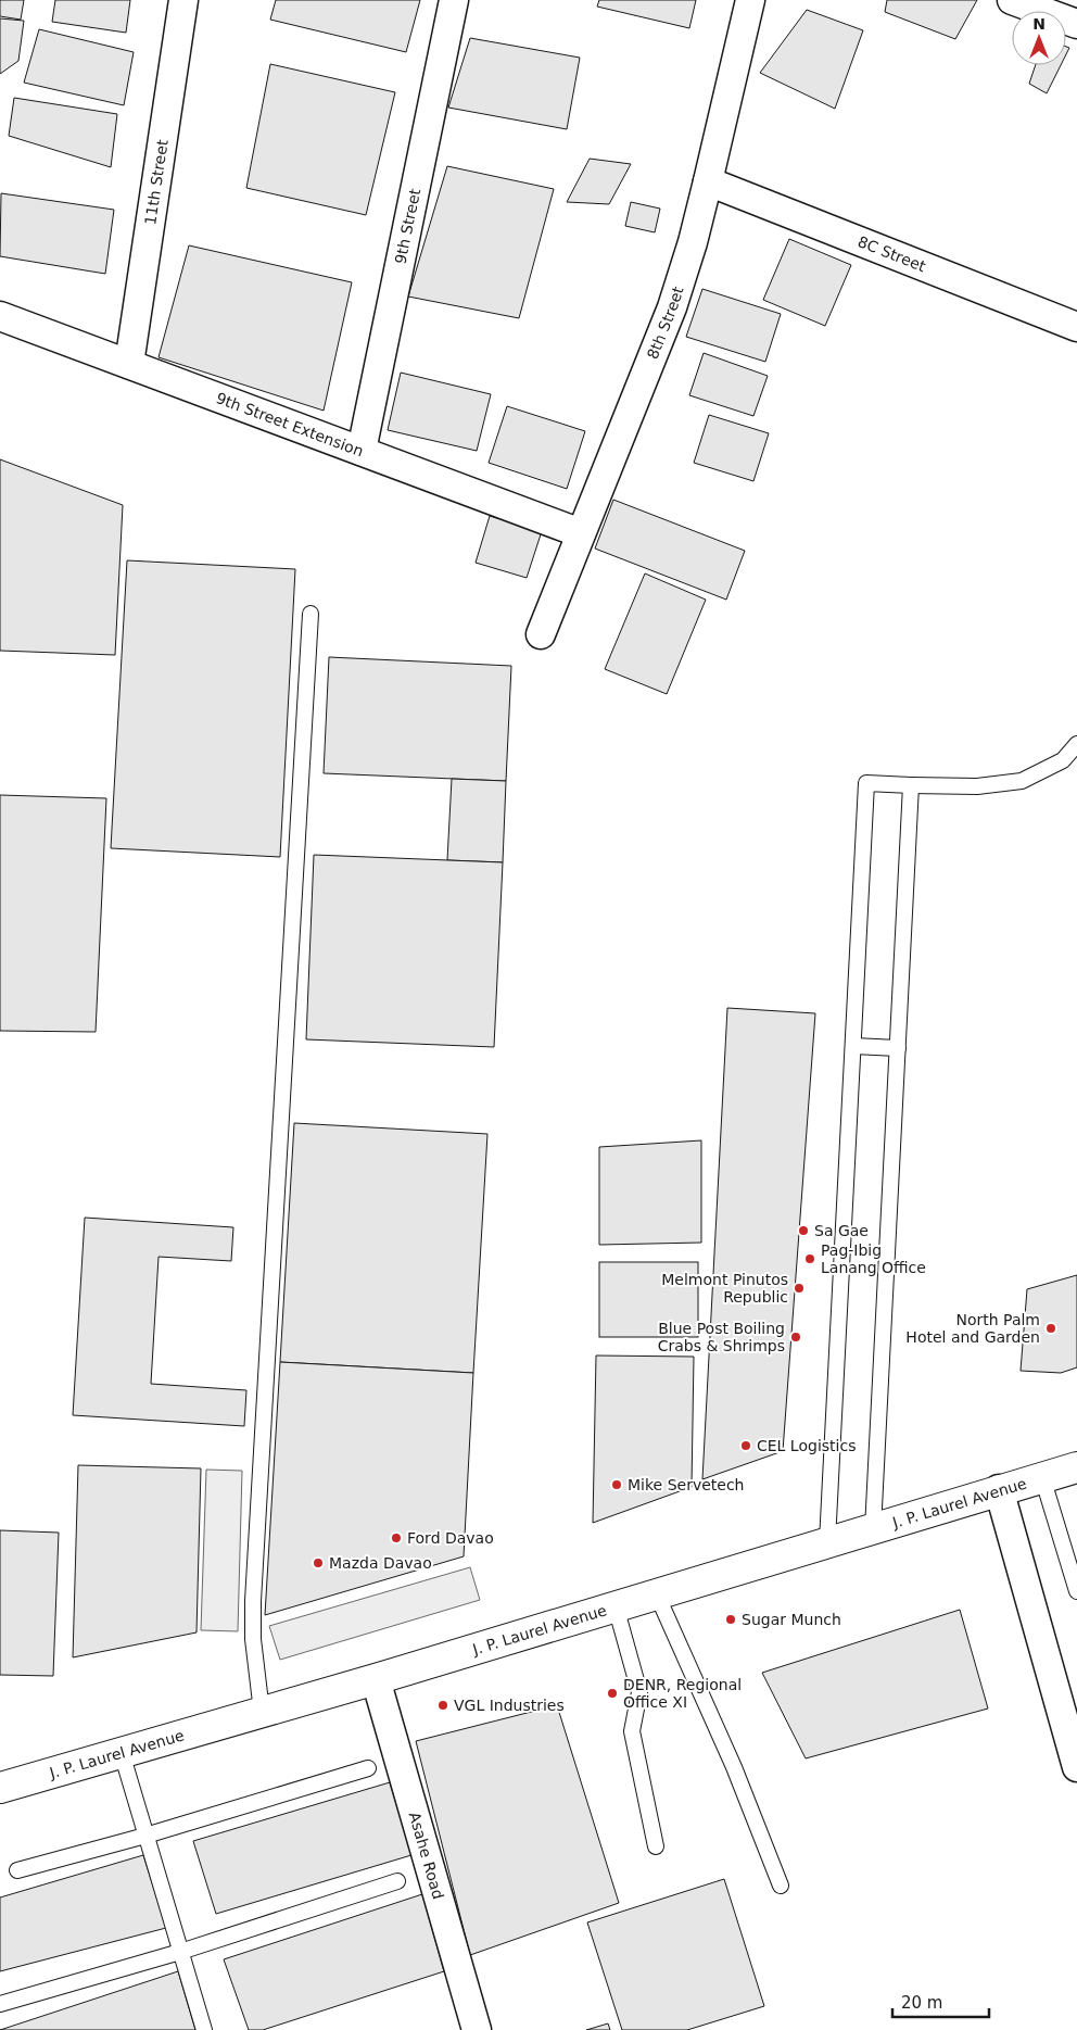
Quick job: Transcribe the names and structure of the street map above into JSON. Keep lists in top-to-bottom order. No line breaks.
{"streets":{"main road":["J. P. Laurel Avenue"],"street":["11th Street","9th Street","8C Street","8th Street","9th Street Extension","Asahe Road"]},"crossings":[["11th Street","9th Street Extension"],["9th Street","9th Street Extension"],["8C Street","8th Street"],["8th Street","9th Street Extension"],["J. P. Laurel Avenue","Asahe Road"]],"places":["Sa Gae","Pag-Ibig Lanang Office","Melmont Pinutos Republic","North Palm Hotel and Garden","Blue Post Boiling Crabs & Shrimps","CEL Logistics","Mike Servetech","Ford Davao","Mazda Davao","Sugar Munch","DENR, Regional Office XI","VGL Industries"],"scale_bar":"20 m","north":"top"}
